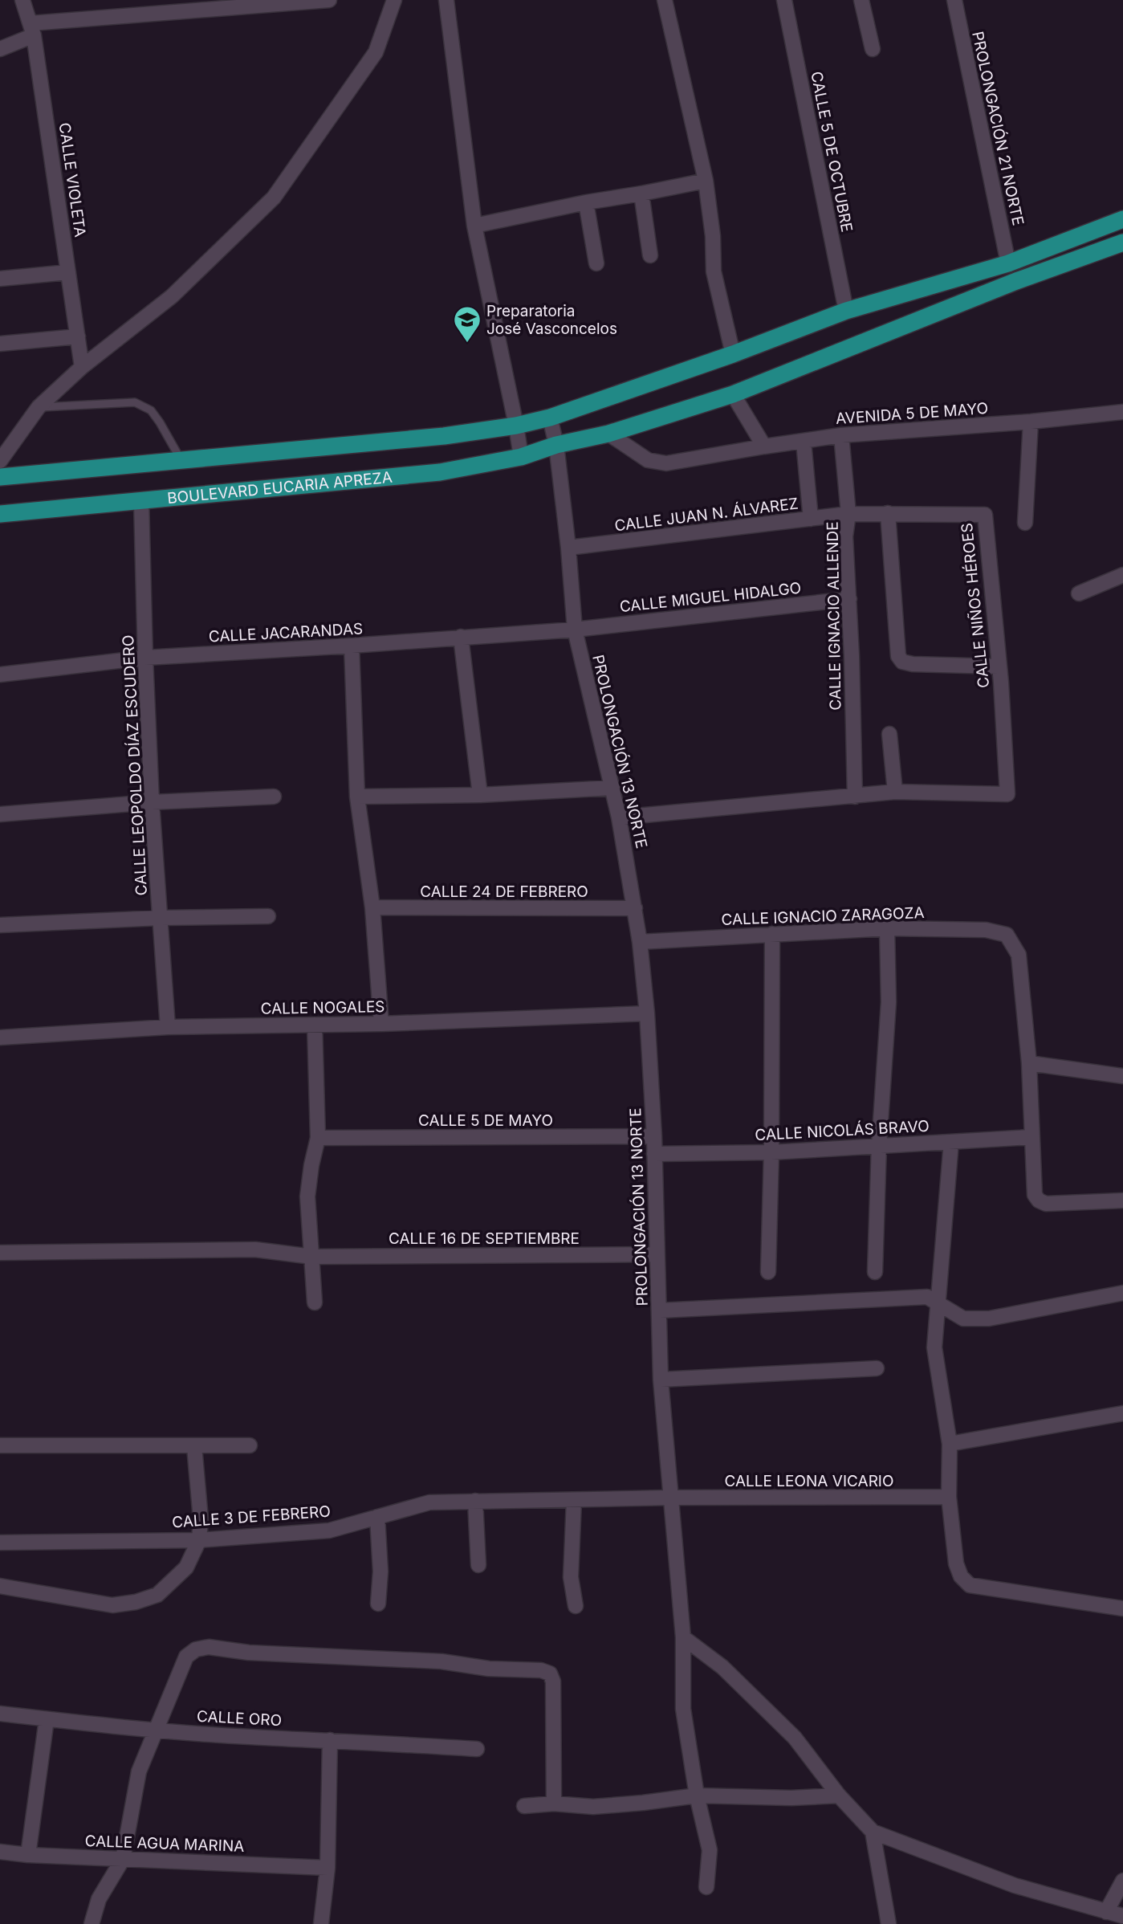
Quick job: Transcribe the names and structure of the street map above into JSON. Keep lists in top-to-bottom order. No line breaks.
{"streets":{"main road":["BOULEVARD EUCARIA APREZA"],"street":["PROLONGACIÓN 21 NORTE","CALLE 5 DE OCTUBRE","CALLE VIOLETA","AVENIDA 5 DE MAYO","CALLE JUAN N. ÁLVAREZ","CALLE MIGUEL HIDALGO","CALLE NIÑOS HÉROES","CALLE IGNACIO ALLENDE","CALLE JACARANDAS","PROLONGACIÓN 13 NORTE","CALLE LEOPOLDO DÍAZ ESCUDERO","CALLE 24 DE FEBRERO","CALLE IGNACIO ZARAGOZA","CALLE NOGALES","CALLE 5 DE MAYO","CALLE NICOLÁS BRAVO","CALLE 16 DE SEPTIEMBRE","CALLE LEONA VICARIO","CALLE 3 DE FEBRERO","CALLE ORO","CALLE AGUA MARINA"]},"crossings":[["AVENIDA 5 DE MAYO","BOULEVARD EUCARIA APREZA"],["AVENIDA 5 DE MAYO","CALLE IGNACIO ALLENDE"],["BOULEVARD EUCARIA APREZA","PROLONGACIÓN 13 NORTE"],["BOULEVARD EUCARIA APREZA","CALLE LEOPOLDO DÍAZ ESCUDERO"],["CALLE JUAN N. ÁLVAREZ","CALLE NIÑOS HÉROES"],["CALLE JUAN N. ÁLVAREZ","CALLE IGNACIO ALLENDE"],["CALLE JUAN N. ÁLVAREZ","PROLONGACIÓN 13 NORTE"],["CALLE MIGUEL HIDALGO","CALLE IGNACIO ALLENDE"],["CALLE MIGUEL HIDALGO","CALLE JACARANDAS"],["CALLE MIGUEL HIDALGO","PROLONGACIÓN 13 NORTE"],["CALLE NIÑOS HÉROES","CALLE IGNACIO ALLENDE"],["CALLE JACARANDAS","PROLONGACIÓN 13 NORTE"],["CALLE JACARANDAS","CALLE LEOPOLDO DÍAZ ESCUDERO"],["PROLONGACIÓN 13 NORTE","CALLE 24 DE FEBRERO"],["PROLONGACIÓN 13 NORTE","CALLE IGNACIO ZARAGOZA"],["PROLONGACIÓN 13 NORTE","CALLE NOGALES"],["PROLONGACIÓN 13 NORTE","CALLE 5 DE MAYO"],["PROLONGACIÓN 13 NORTE","CALLE NICOLÁS BRAVO"],["PROLONGACIÓN 13 NORTE","CALLE 16 DE SEPTIEMBRE"],["PROLONGACIÓN 13 NORTE","CALLE LEONA VICARIO"],["PROLONGACIÓN 13 NORTE","CALLE 3 DE FEBRERO"],["CALLE LEOPOLDO DÍAZ ESCUDERO","CALLE NOGALES"],["CALLE LEONA VICARIO","CALLE 3 DE FEBRERO"]],"places":{"school or university":["Preparatoria José Vasconcelos"]}}
